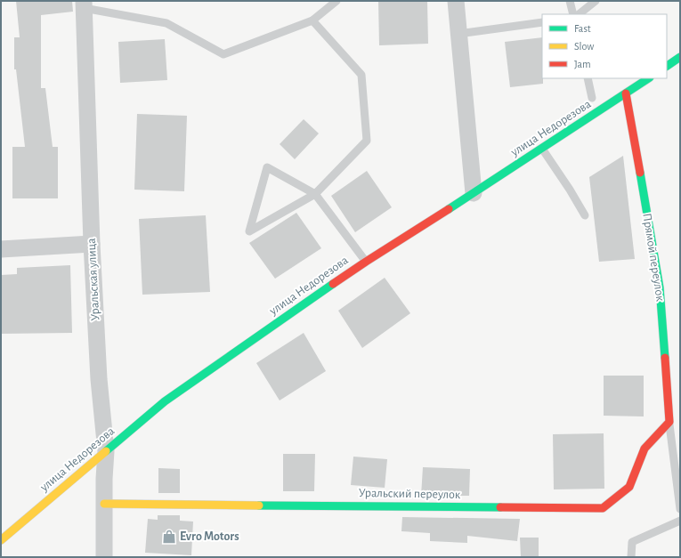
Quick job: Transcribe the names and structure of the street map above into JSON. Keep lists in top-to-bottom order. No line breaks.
{"streets":{"street":["улица Недорезова","Прямой переулок","Уральская улица","Уральский переулок"]},"crossings":[["улица Недорезова","Прямой переулок"],["улица Недорезова","Уральская улица"],["Прямой переулок","Уральский переулок"],["Уральская улица","Уральский переулок"]],"places":{"shop":["Evro Motors"]},"legend":["Fast","Slow","Jam"]}
